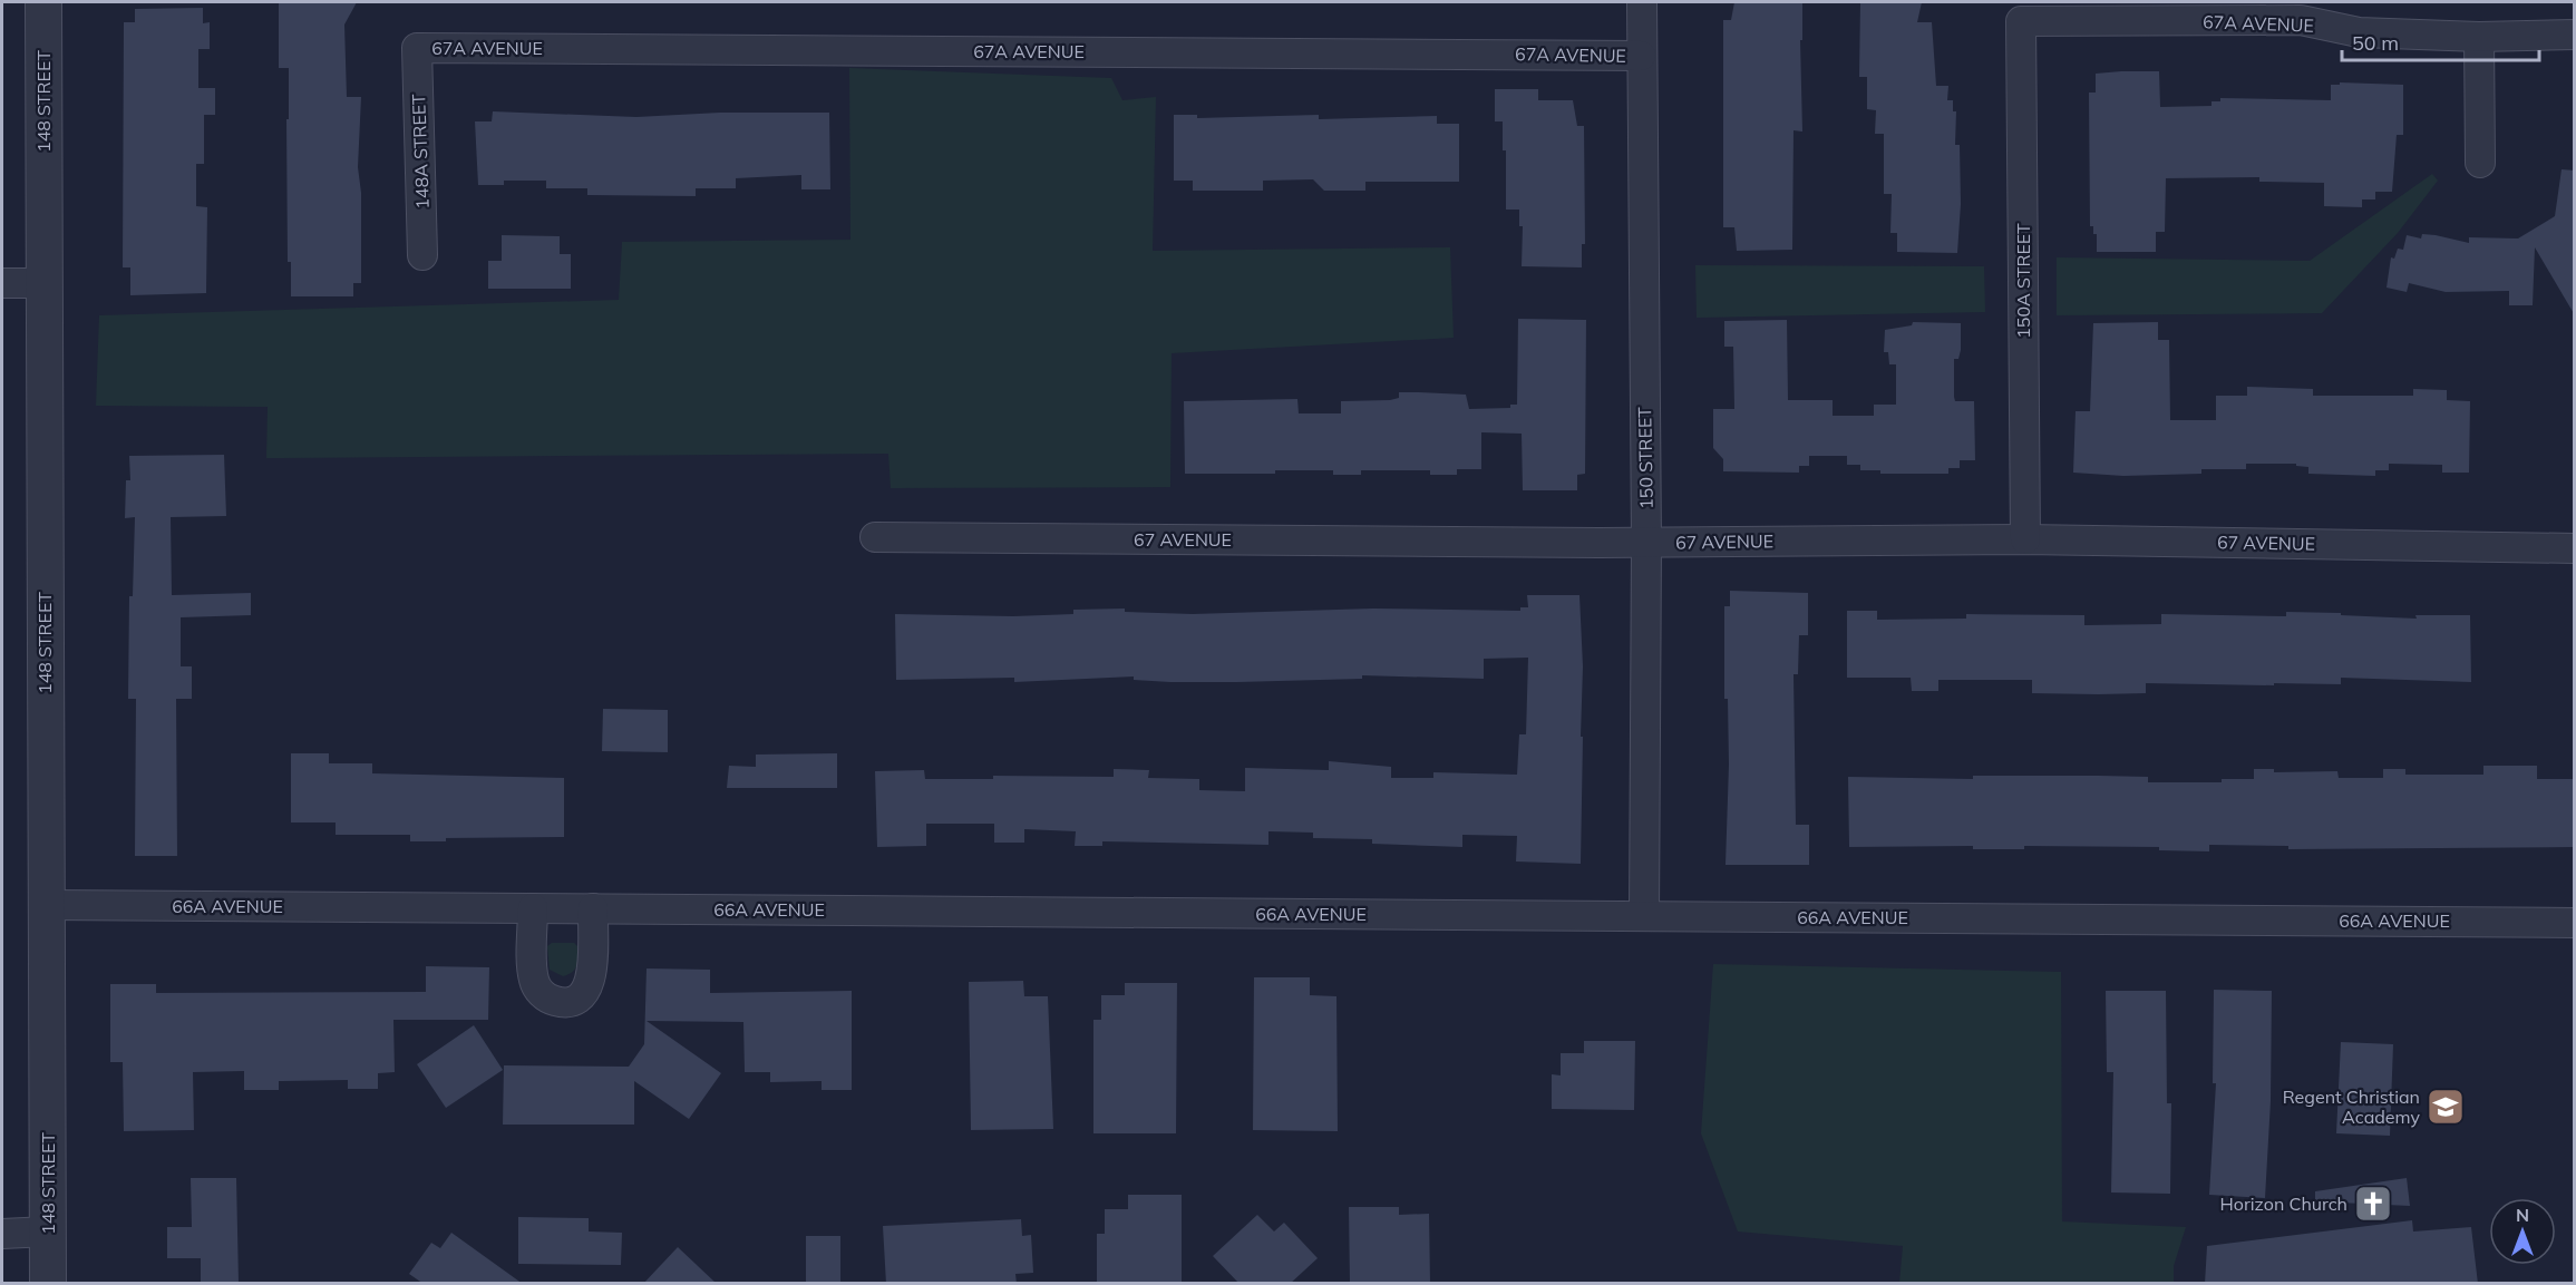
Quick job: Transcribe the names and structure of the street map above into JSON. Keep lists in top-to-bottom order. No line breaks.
{"streets":{"street":["67A AVENUE","148 STREET","148A STREET","150A STREET","150 STREET","67 AVENUE","66A AVENUE"]},"crossings":[["67A AVENUE","148A STREET"],["67A AVENUE","150A STREET"],["67A AVENUE","150 STREET"],["148 STREET","66A AVENUE"],["150A STREET","67 AVENUE"],["150 STREET","67 AVENUE"],["150 STREET","66A AVENUE"]],"places":{"school or university":["Regent Christian Academy"],"church":["Horizon Church"]},"scale_bar":"50 m","north":"top"}
